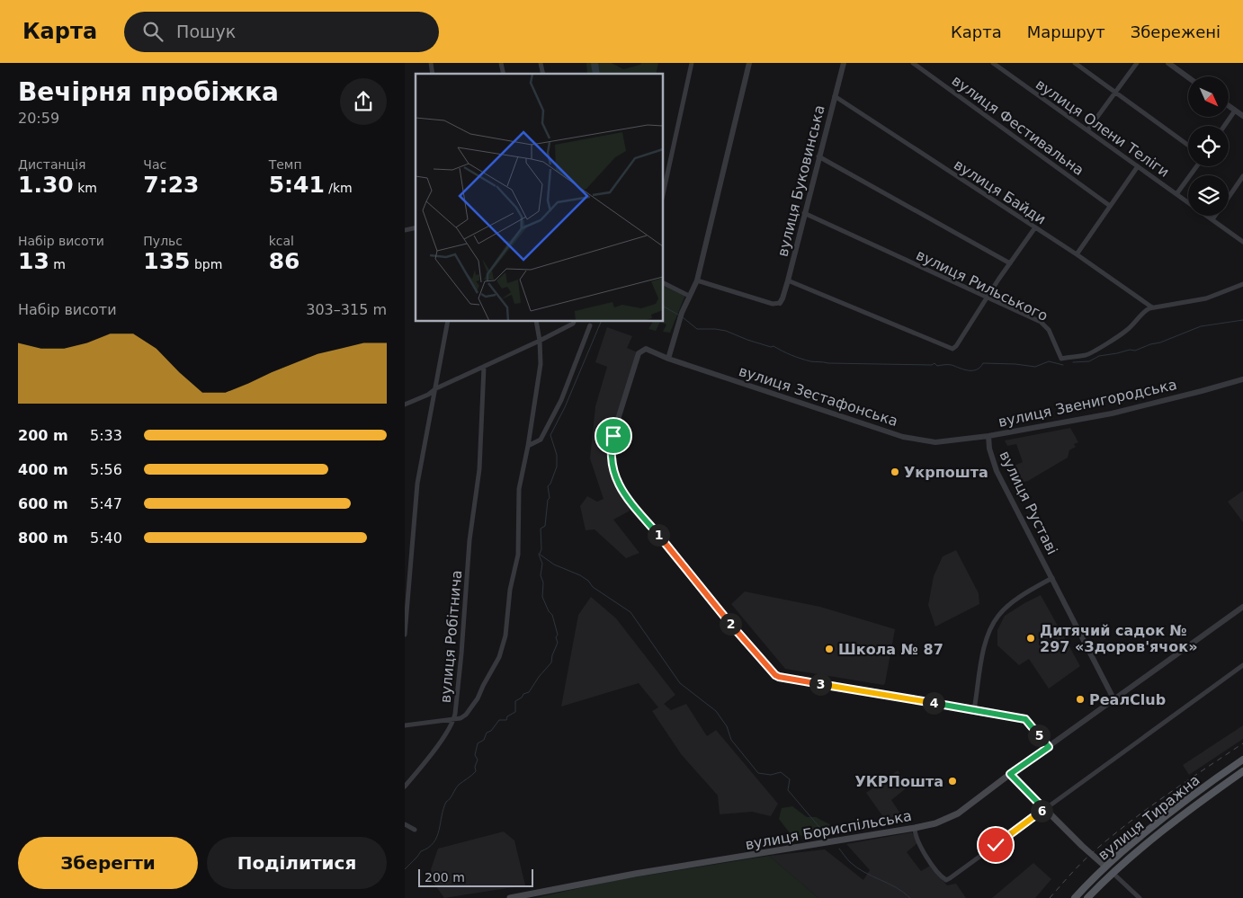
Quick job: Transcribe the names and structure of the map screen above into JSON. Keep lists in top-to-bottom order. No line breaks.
{"streets":{"main road":["вулиця Тиражна","вулиця Бориспільська"],"street":["вулиця Фестивальна","вулиця Олени Теліги","вулиця Буковинська","вулиця Байди","вулиця Рильського","вулиця Зестафонська","вулиця Звенигородська","вулиця Руставі","вулиця Робітнича"]},"crossings":[["вулиця Буковинська","вулиця Байди"],["вулиця Буковинська","вулиця Рильського"],["вулиця Байди","вулиця Рильського"],["вулиця Зестафонська","вулиця Звенигородська"],["вулиця Зестафонська","вулиця Руставі"],["вулиця Звенигородська","вулиця Руставі"],["вулиця Руставі","вулиця Бориспільська"]],"places":["Укрпошта","Дитячий садок № 297 «Здоров'ячок»","Школа № 87","РеалClub","УКРПошта"],"scale_bar":"200 m","north":"bottom right","page":{"header":"Карта","search":"Пошук","nav":["Карта","Маршрут","Збережені"],"heading":["Вечірня пробіжка","20:59"],"stats":[["Дистанція","1.30 km"],["Час","7:23"],["Темп","5:41 /km"],["Набір висоти","13 m"],["Пульс","135 bpm"],["kcal","86"]],"chart":["Набір висоти","303–315 m"],"list":[{"name":"200 m","note":"5:33"},{"name":"400 m","note":"5:56"},{"name":"600 m","note":"5:47"},{"name":"800 m","note":"5:40"}],"pins":["1","2","3","4","5","6"],"buttons":["Зберегти","Поділитися"],"scale":"200 m"}}
